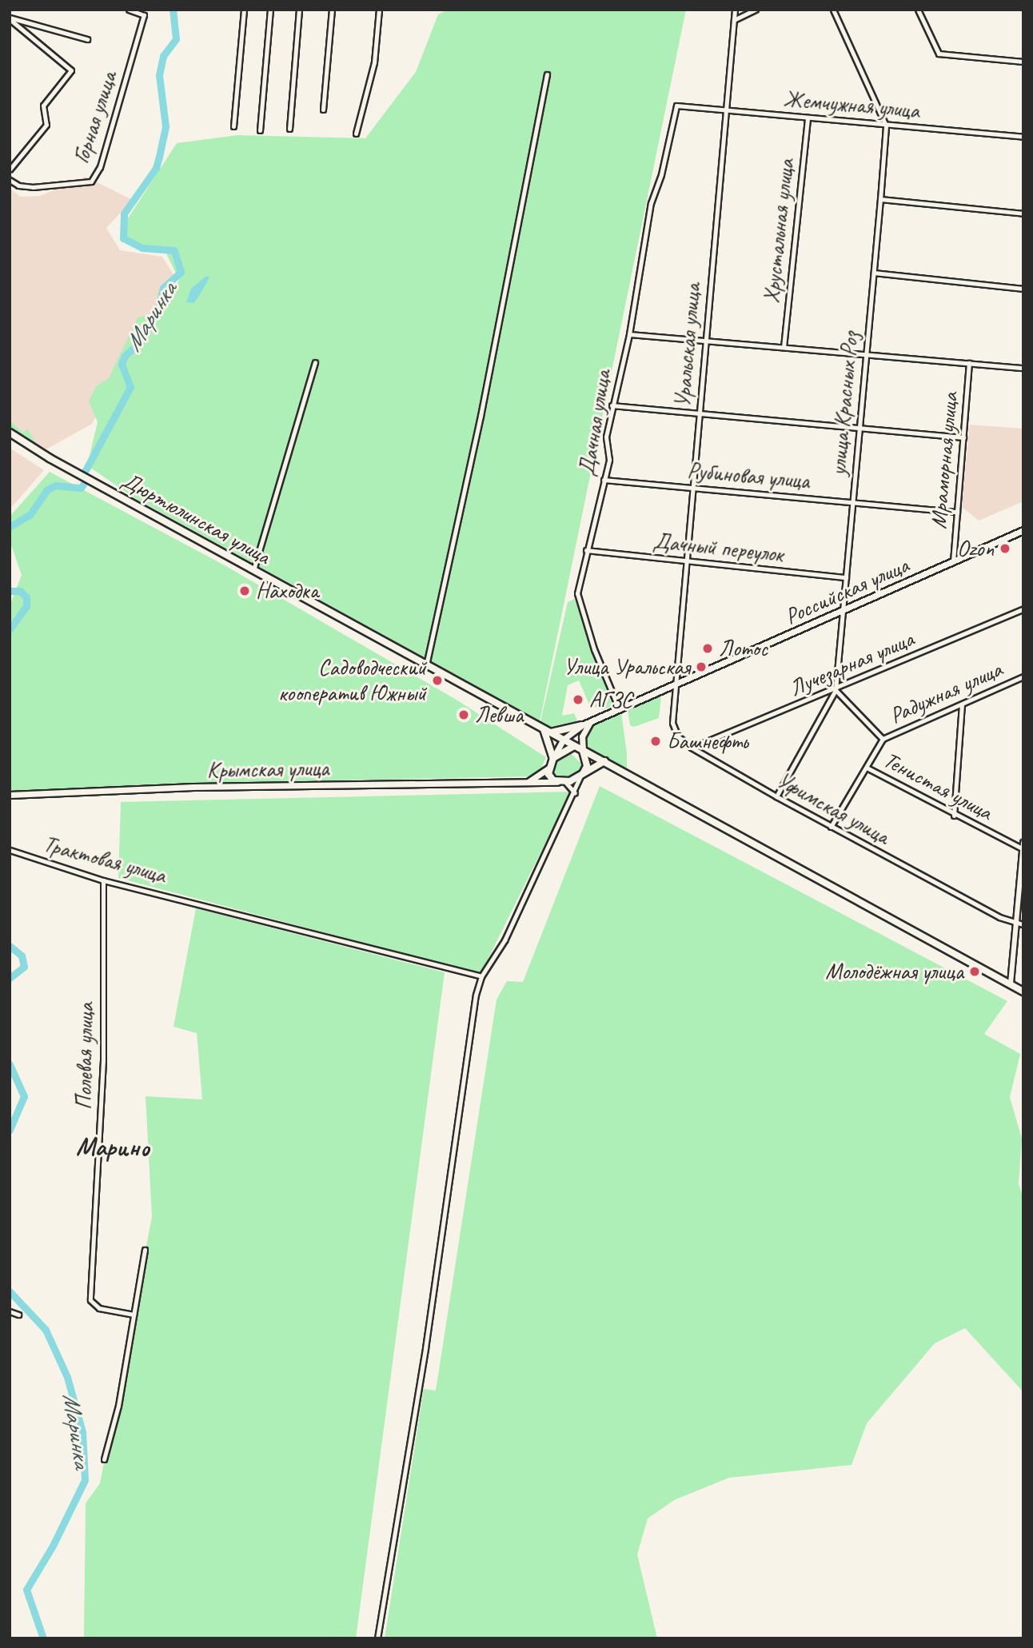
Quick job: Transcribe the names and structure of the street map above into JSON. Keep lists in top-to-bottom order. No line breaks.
{"streets":{"main road":["Дюртюлинская улица","Российская улица","Крымская улица"],"street":["Жемчужная улица","Горная улица","Хрустальная улица","Уральская улица","улица Красных Роз","Дачная улица","Мраморная улица","Рубиновая улица","Дачный переулок","Лучезарная улица","Радужная улица","Тенистая улица","Уфимская улица","Трактовая улица","Полевая улица"]},"crossings":[["Жемчужная улица","Хрустальная улица"],["Жемчужная улица","Уральская улица"],["Жемчужная улица","улица Красных Роз"],["Жемчужная улица","Дачная улица"],["Уральская улица","Рубиновая улица"],["Уральская улица","Дачный переулок"],["Уральская улица","Российская улица"],["Уральская улица","Уфимская улица"],["улица Красных Роз","Рубиновая улица"],["улица Красных Роз","Дачный переулок"],["улица Красных Роз","Российская улица"],["улица Красных Роз","Лучезарная улица"],["улица Красных Роз","Уфимская улица"],["Дачная улица","Рубиновая улица"],["Дачная улица","Дачный переулок"],["Дачная улица","Российская улица"],["Мраморная улица","Рубиновая улица"],["Мраморная улица","Российская улица"],["Дюртюлинская улица","Российская улица"],["Дюртюлинская улица","Крымская улица"],["Российская улица","Уфимская улица"],["Лучезарная улица","Уфимская улица"],["Радужная улица","Тенистая улица"],["Радужная улица","Уфимская улица"],["Трактовая улица","Полевая улица"]],"districts":["Марино"],"water":["Маринка"],"places":["Ozon","Находка","Лотос","Улица Уральская","Садоводческий кооператив Южный","АГЗС","Левша","Башнефть","Молодёжная улица"]}
